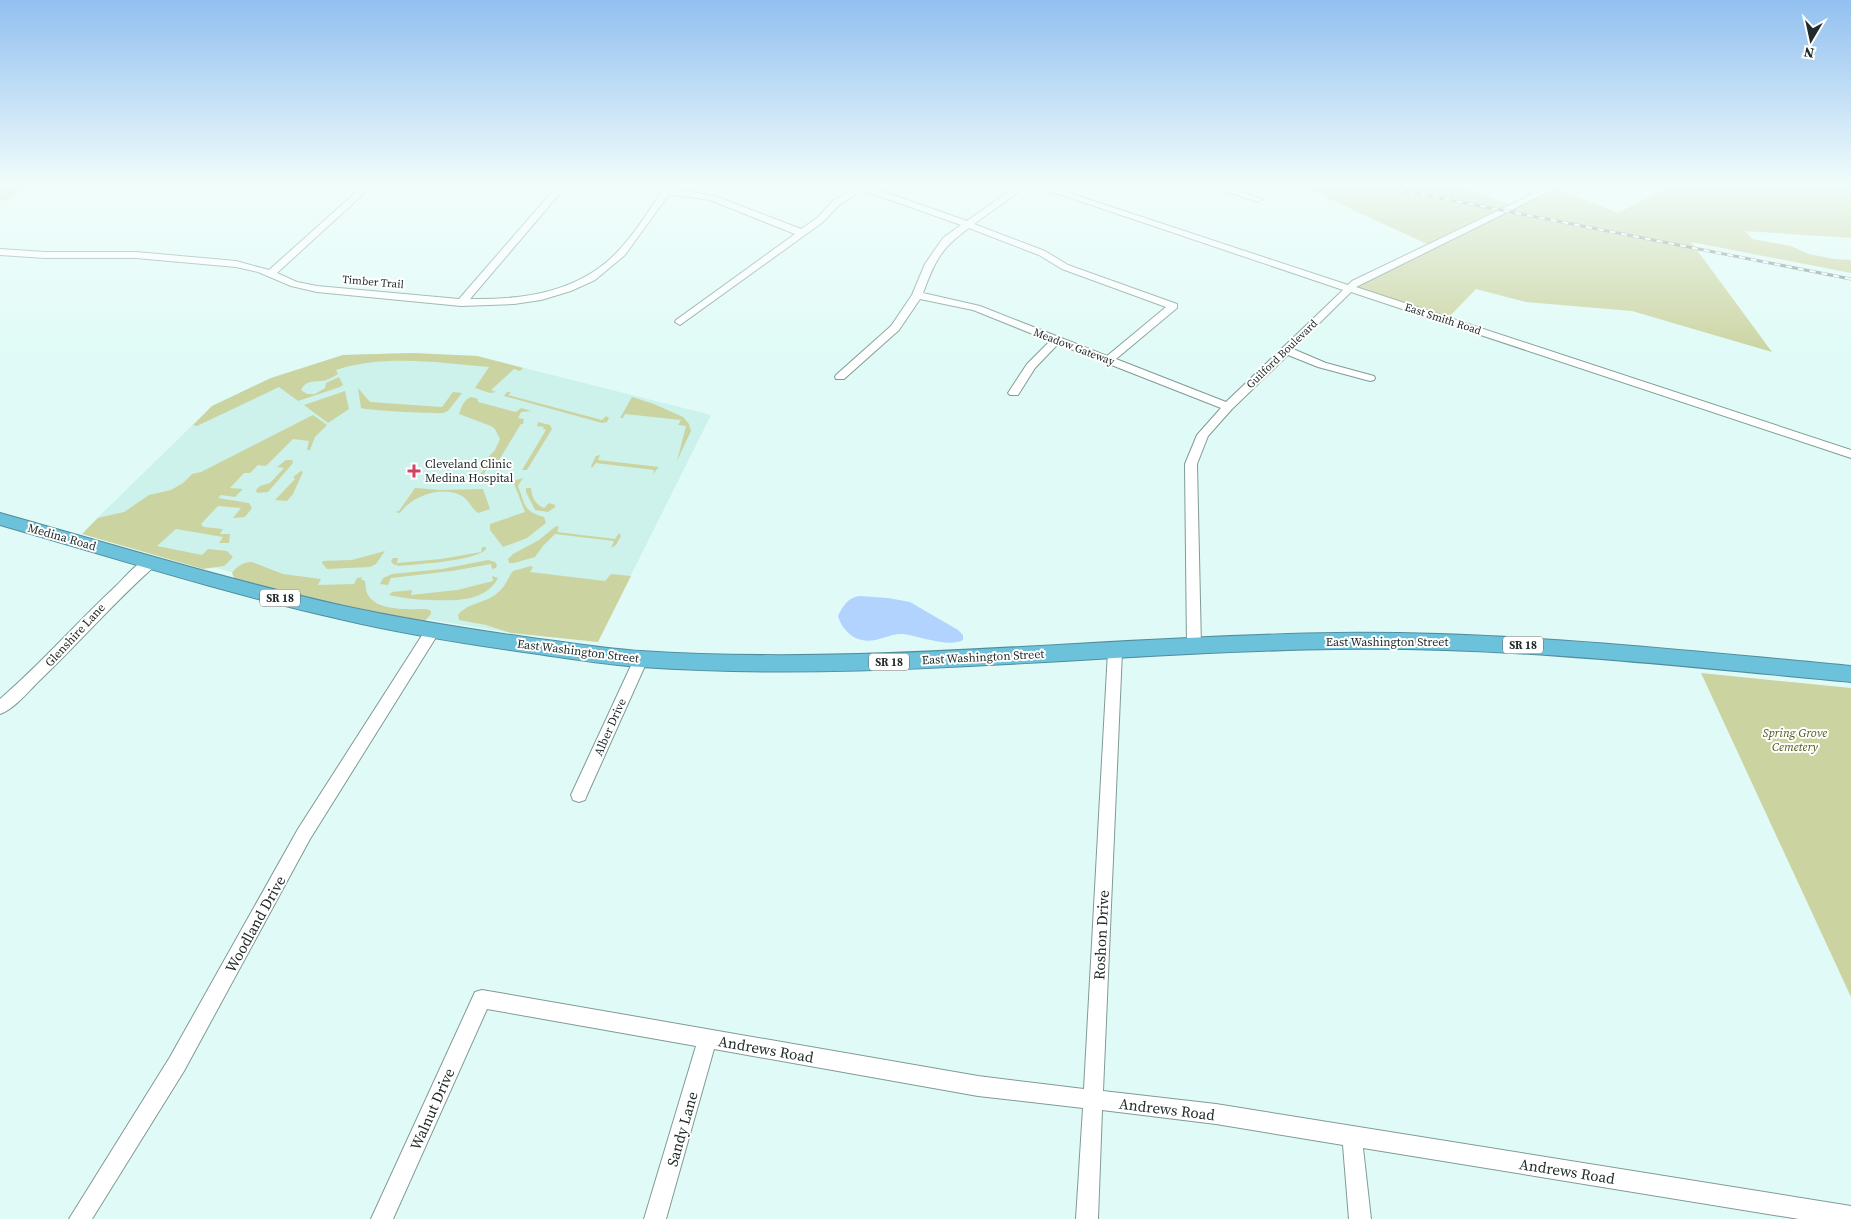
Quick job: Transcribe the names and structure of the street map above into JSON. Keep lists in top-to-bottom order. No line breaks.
{"streets":{"highway":["Medina Road","SR 18","East Washington Street"],"street":["Timber Trail","East Smith Road","Meadow Gateway","Guilford Boulevard","Glenshire Lane","Alber Drive","Woodland Drive","Roshon Drive","Andrews Road","Walnut Drive","Sandy Lane"]},"crossings":[["East Smith Road","Guilford Boulevard"],["Meadow Gateway","Guilford Boulevard"],["Guilford Boulevard","East Washington Street"],["Medina Road","East Washington Street"],["Glenshire Lane","East Washington Street"],["East Washington Street","Alber Drive"],["East Washington Street","Woodland Drive"],["East Washington Street","Roshon Drive"],["Roshon Drive","Andrews Road"],["Andrews Road","Walnut Drive"],["Andrews Road","Sandy Lane"]],"parks":["Spring Grove Cemetery"],"places":{"health":["Cleveland Clinic Medina Hospital"]},"north":"bottom"}
